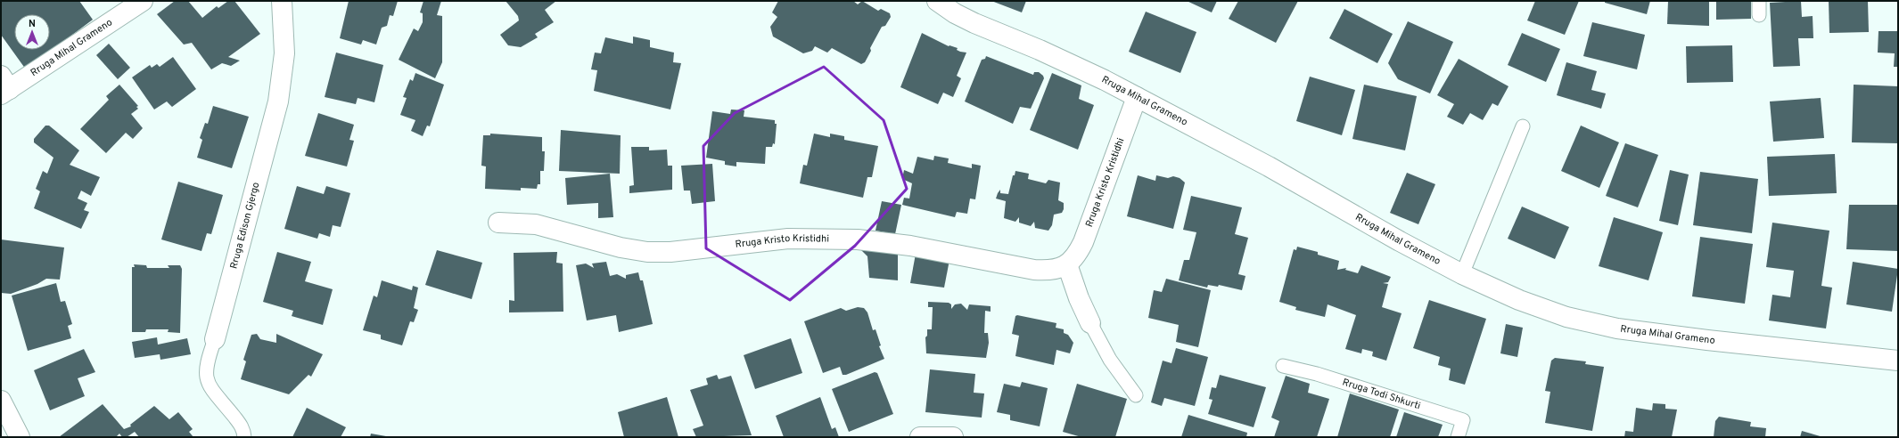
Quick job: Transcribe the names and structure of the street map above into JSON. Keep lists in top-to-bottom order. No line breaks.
{"streets":{"street":["Rruga Mihal Grameno","Rruga Kristo Kristidhi","Rruga Edison Gjergo"],"lane":["Rruga Todi Shkurti"]},"crossings":[["Rruga Mihal Grameno","Rruga Kristo Kristidhi"]],"north":"top"}
